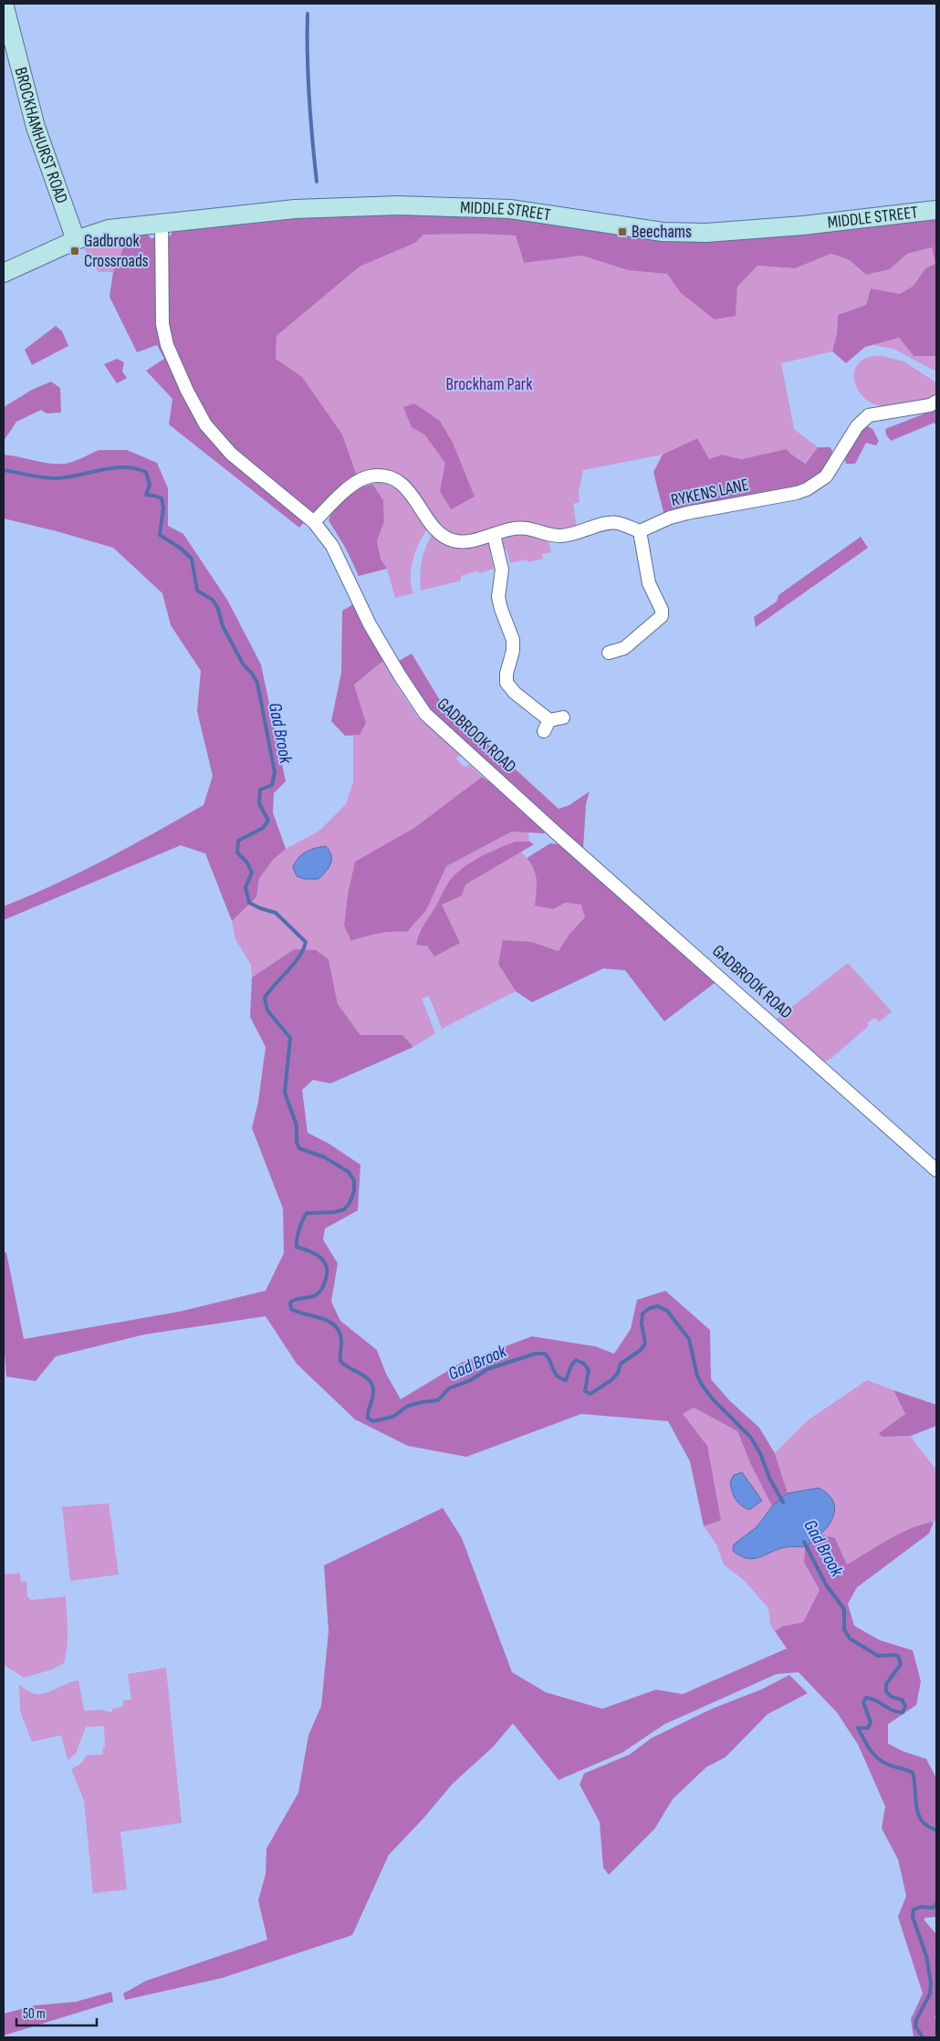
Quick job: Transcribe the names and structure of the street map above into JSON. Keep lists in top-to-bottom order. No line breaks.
{"streets":{"street":["BROCKHAMHURST ROAD","MIDDLE STREET","RYKENS LANE","GADBROOK ROAD"]},"crossings":[["BROCKHAMHURST ROAD","MIDDLE STREET"],["MIDDLE STREET","GADBROOK ROAD"]],"water":["Gad Brook"],"parks":["Brockham Park"],"places":{"transit":["Beechams","Gadbrook Crossroads"]},"scale_bar":"50 m"}
